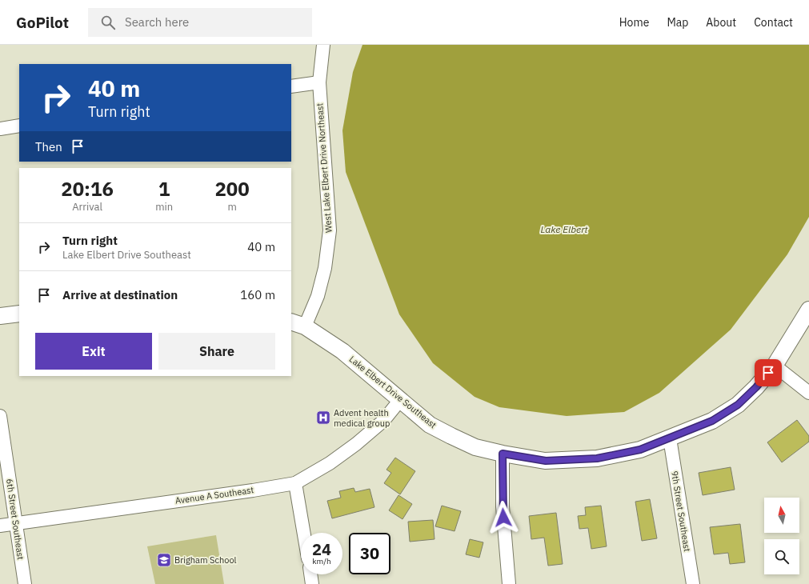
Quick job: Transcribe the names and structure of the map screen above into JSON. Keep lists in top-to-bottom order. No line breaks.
{"streets":{"main road":["Lake Elbert Drive Southeast"],"street":["West Lake Elbert Drive Northeast","Avenue A Southeast","9th Street Southeast","6th Street Southeast"]},"crossings":[["West Lake Elbert Drive Northeast","Lake Elbert Drive Southeast"],["Lake Elbert Drive Southeast","Avenue A Southeast"],["Lake Elbert Drive Southeast","9th Street Southeast"],["Avenue A Southeast","6th Street Southeast"]],"water":["Lake Elbert"],"places":{"hospital":["Advent health medical group"],"school or university":["Brigham School"]},"north":"top","page":{"header":"GoPilot","search":"Search here","nav":["Home","Map","About","Contact"],"turn":["40 m","Turn right"],"then":"Then","eta":["20:16","Arrival","1","min","200","m"],"list":[{"name":"Turn right","note":"Lake Elbert Drive Southeast","value":"40 m"},{"name":"Arrive at destination","value":"160 m"}],"buttons":["Exit","Share"],"speed":"24 km/h","limit":"30"}}
